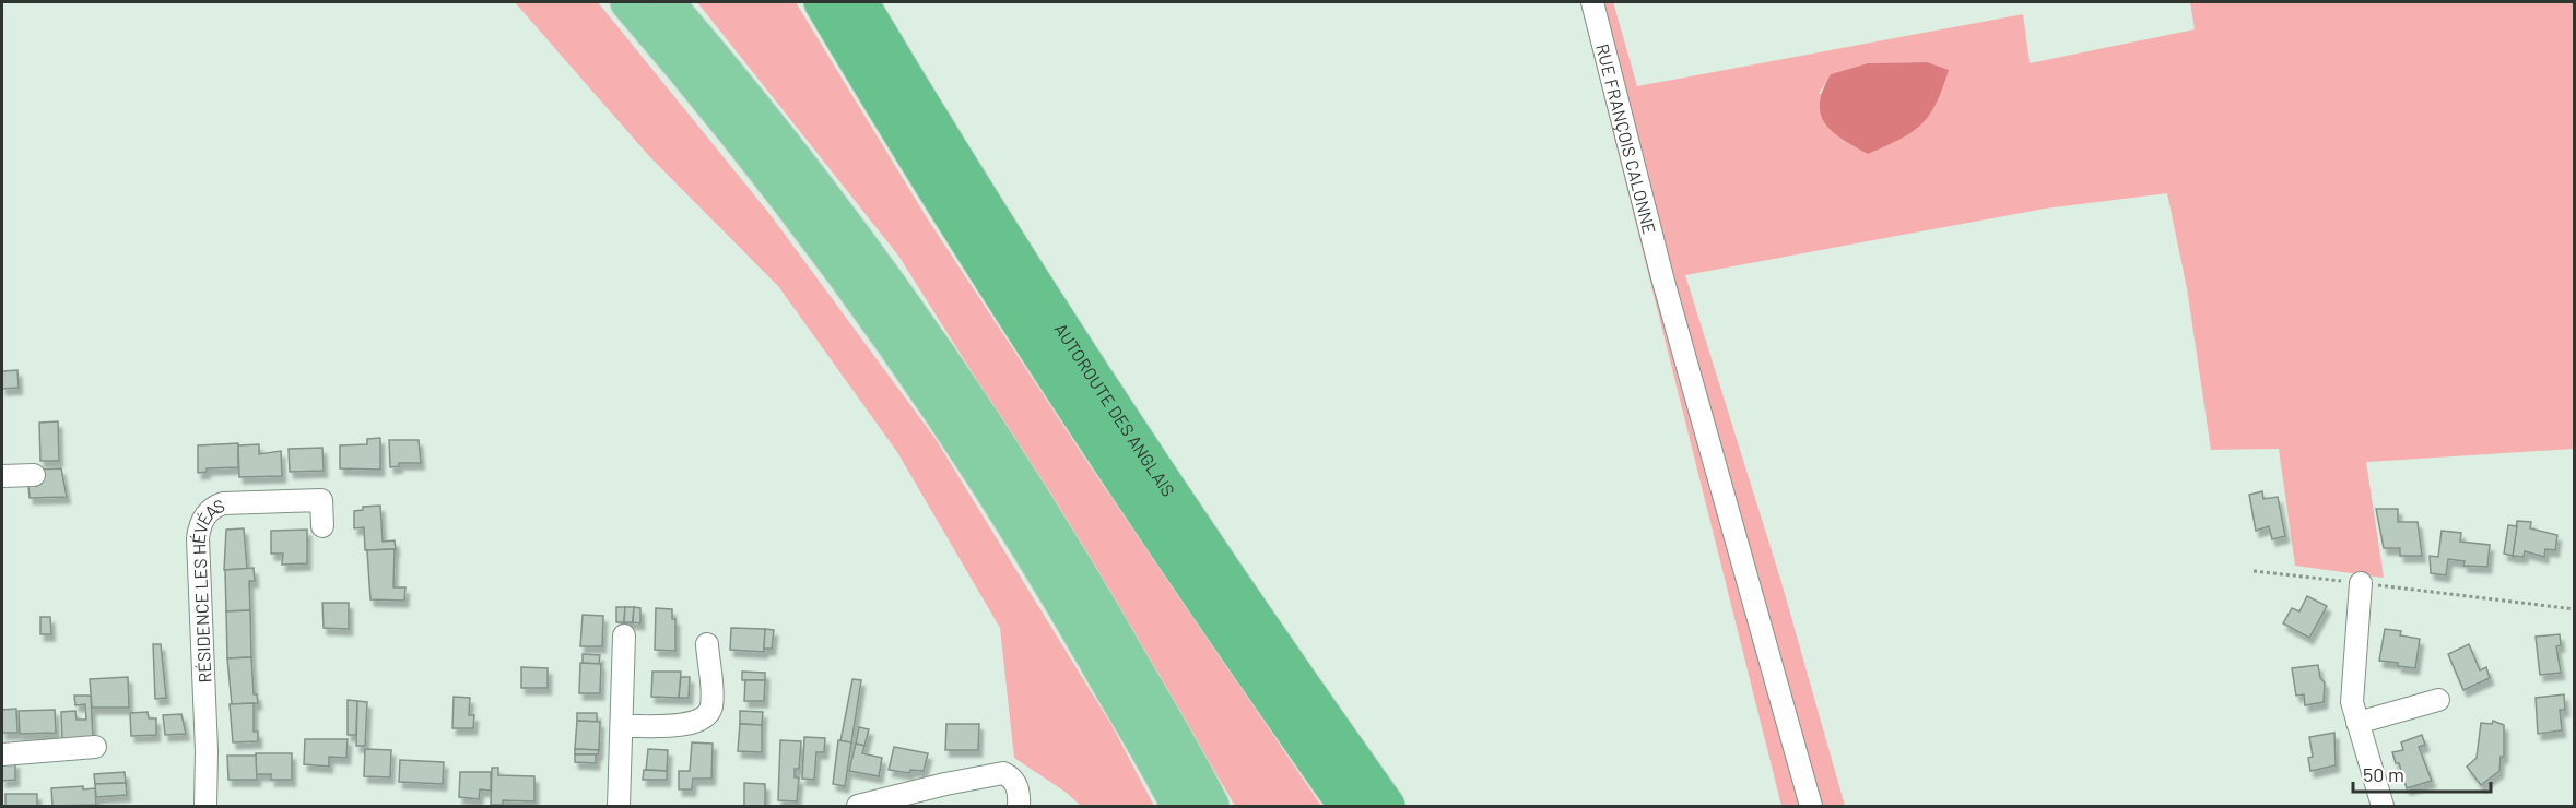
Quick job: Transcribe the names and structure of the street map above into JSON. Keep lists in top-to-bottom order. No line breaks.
{"streets":{"highway":["AUTOROUTE DES ANGLAIS"],"street":["RUE FRANÇOIS CALONNE","RÉSIDENCE LES HÉVÉAS"]},"scale_bar":"50 m"}
